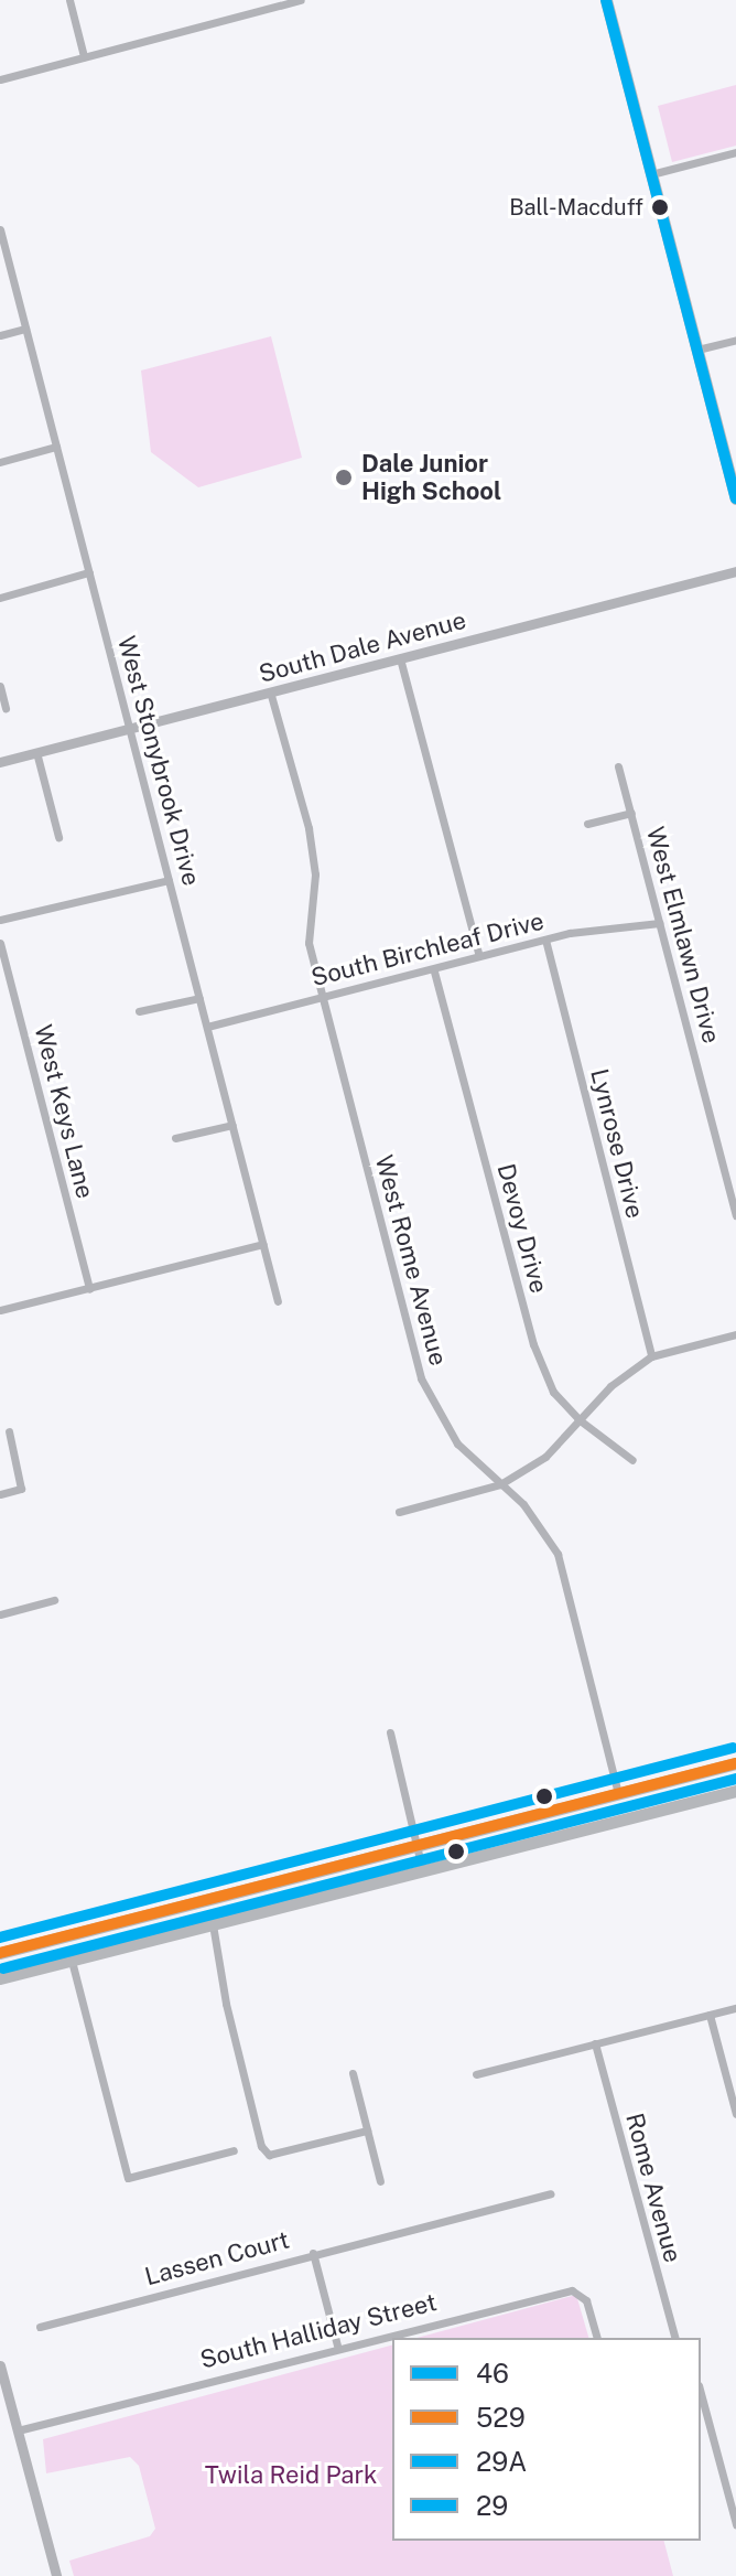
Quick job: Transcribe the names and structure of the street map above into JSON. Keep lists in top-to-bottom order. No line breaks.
{"streets":{"street":["South Dale Avenue","West Stonybrook Drive","West Elmlawn Drive","South Birchleaf Drive","West Keys Lane","Lynrose Drive","Devoy Drive","West Rome Avenue","Rome Avenue","Lassen Court","South Halliday Street"]},"crossings":[["South Dale Avenue","West Stonybrook Drive"],["South Dale Avenue","West Rome Avenue"],["West Stonybrook Drive","South Birchleaf Drive"],["West Elmlawn Drive","South Birchleaf Drive"],["South Birchleaf Drive","Lynrose Drive"],["South Birchleaf Drive","Devoy Drive"],["South Birchleaf Drive","West Rome Avenue"],["Lassen Court","South Halliday Street"]],"parks":["Twila Reid Park"],"places":["Ball-Macduff","Dale Junior High School"],"lines":["transit line 46","transit line 29","transit line 529","transit line 29A"],"legend":["46","529","29A","29"]}
